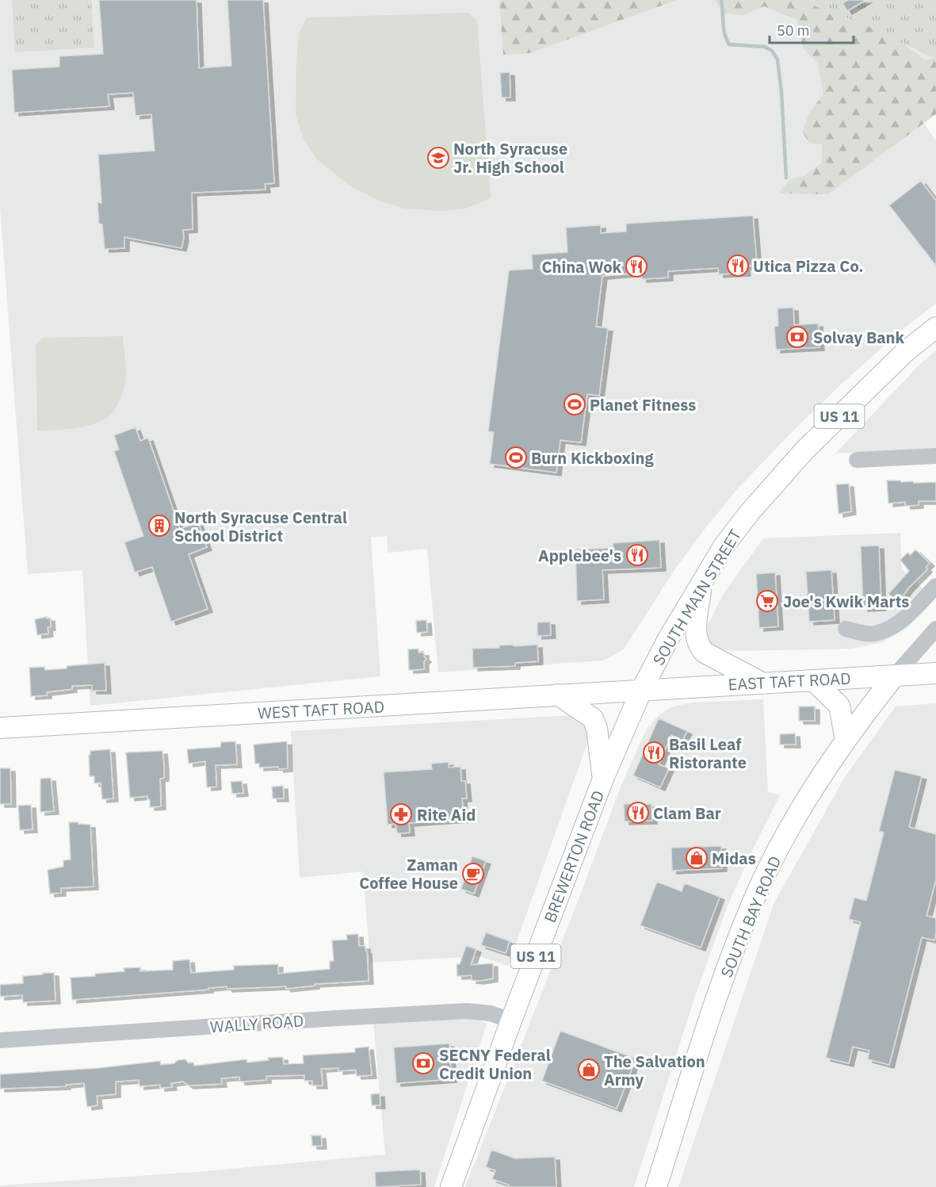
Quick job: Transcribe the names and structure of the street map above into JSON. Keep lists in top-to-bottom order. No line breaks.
{"streets":{"main road":["US 11","SOUTH MAIN STREET","EAST TAFT ROAD","WEST TAFT ROAD","BREWERTON ROAD","SOUTH BAY ROAD"],"street":["WALLY ROAD"]},"crossings":[["SOUTH MAIN STREET","EAST TAFT ROAD"],["SOUTH MAIN STREET","WEST TAFT ROAD"],["SOUTH MAIN STREET","BREWERTON ROAD"],["EAST TAFT ROAD","WEST TAFT ROAD"],["EAST TAFT ROAD","BREWERTON ROAD"],["EAST TAFT ROAD","SOUTH BAY ROAD"],["WEST TAFT ROAD","BREWERTON ROAD"],["BREWERTON ROAD","WALLY ROAD"]],"places":{"school or university":["North Syracuse Jr. High School"],"restaurant":["Utica Pizza Co.","China Wok","Applebee's","Basil Leaf Ristorante","Clam Bar"],"bank":["Solvay Bank","SECNY Federal Credit Union"],"sports":["Planet Fitness","Burn Kickboxing"],"building":["North Syracuse Central School District"],"supermarket":["Joe's Kwik Marts"],"pharmacy":["Rite Aid"],"shop":["Midas","The Salvation Army"],"cafe":["Zaman Coffee House"]},"scale_bar":"50 m"}
